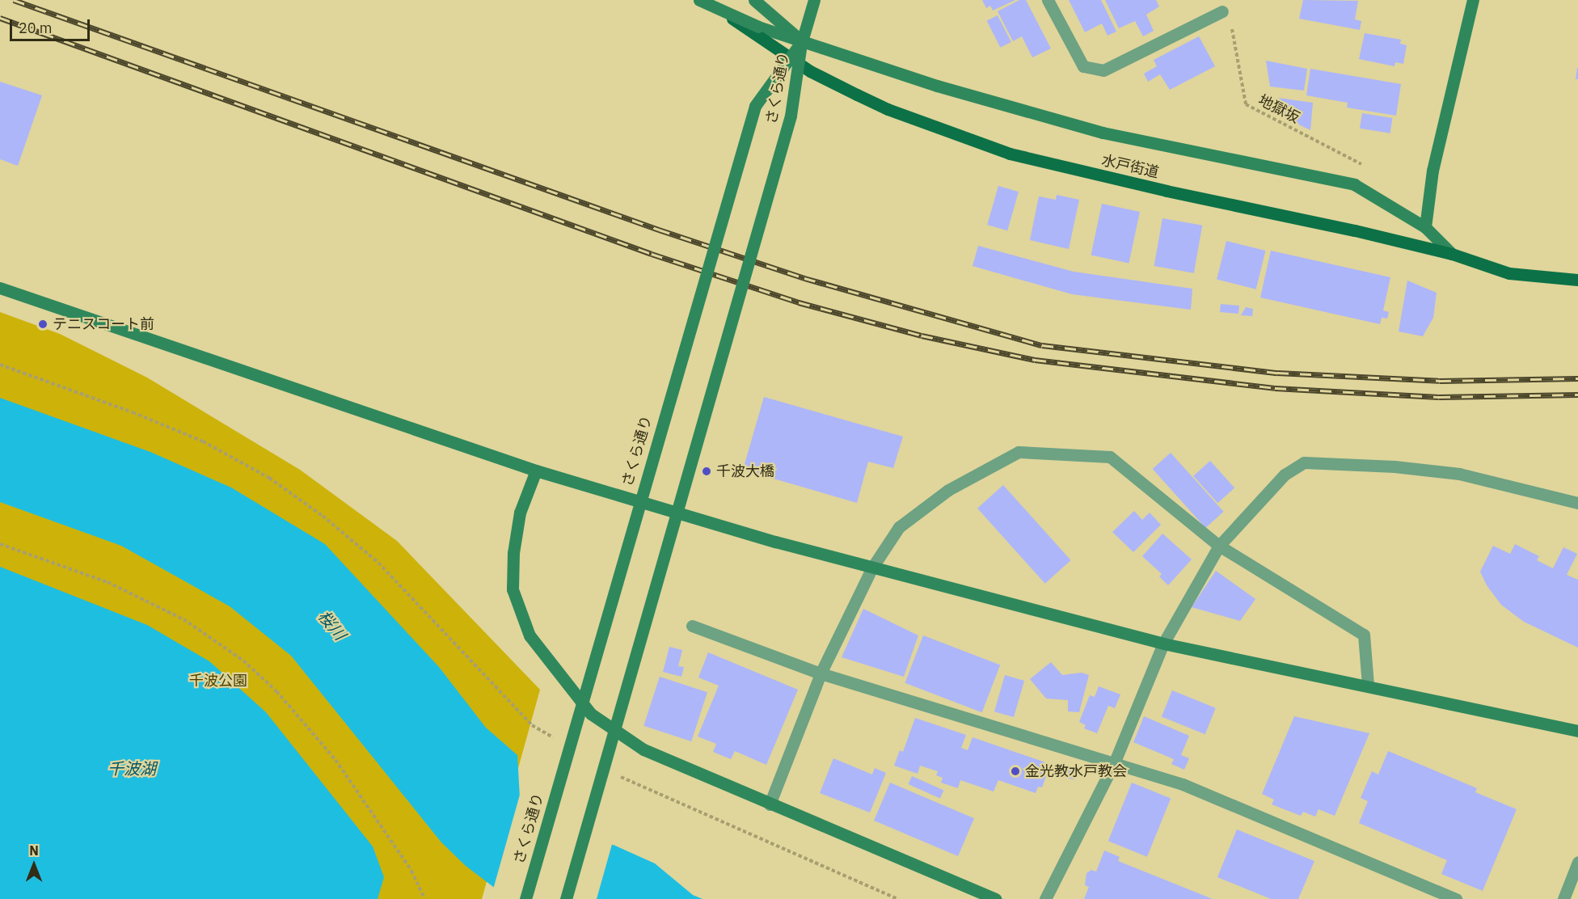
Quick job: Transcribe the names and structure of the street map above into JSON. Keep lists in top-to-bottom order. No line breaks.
{"streets":{"main road":["水戸街道"],"street":["さくら通り"],"path":["地獄坂"]},"water":["桜川","千波湖"],"parks":["千波公園"],"places":["テニスコート前","千波大橋","金光教水戸教会"],"scale_bar":"20 m","north":"top"}
